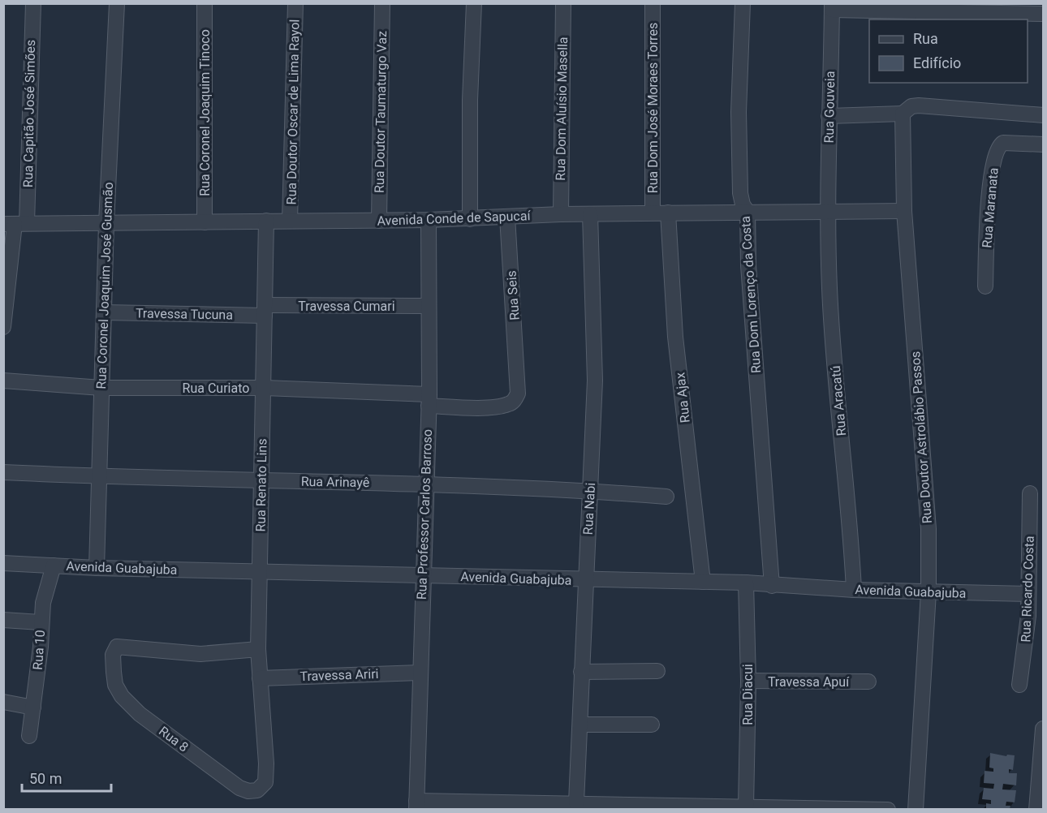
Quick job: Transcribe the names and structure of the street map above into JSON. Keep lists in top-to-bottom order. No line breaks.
{"streets":{"street":["Rua Gouveia","Rua Dom José Moraes Torres","Rua Dom Aluísio Masella","Rua Doutor Oscar de Lima Rayol","Rua Doutor Taumaturgo Vaz","Rua Coronel Joaquim Tinoco","Rua Capitão José Simões","Rua Maranata","Avenida Conde de Sapucaí","Rua Coronel Joaquim José Gusmão","Rua Dom Lorenço da Costa","Rua Seis","Travessa Cumari","Travessa Tucuna","Rua Curiato","Rua Ajax","Rua Aracatú","Rua Doutor Astrolábio Passos","Rua Arinayê","Rua Renato Lins","Rua Nabi","Rua Professor Carlos Barroso","Avenida Guabajuba","Rua Ricardo Costa","Rua 10","Travessa Ariri","Travessa Apuí","Rua Diacui","Rua 8"]},"crossings":[["Rua Gouveia","Avenida Conde de Sapucaí"],["Rua Gouveia","Rua Aracatú"],["Rua Dom José Moraes Torres","Avenida Conde de Sapucaí"],["Rua Dom Aluísio Masella","Avenida Conde de Sapucaí"],["Rua Doutor Oscar de Lima Rayol","Avenida Conde de Sapucaí"],["Rua Doutor Taumaturgo Vaz","Avenida Conde de Sapucaí"],["Rua Coronel Joaquim Tinoco","Avenida Conde de Sapucaí"],["Rua Capitão José Simões","Avenida Conde de Sapucaí"],["Avenida Conde de Sapucaí","Rua Coronel Joaquim José Gusmão"],["Avenida Conde de Sapucaí","Rua Dom Lorenço da Costa"],["Avenida Conde de Sapucaí","Rua Seis"],["Avenida Conde de Sapucaí","Rua Ajax"],["Avenida Conde de Sapucaí","Rua Aracatú"],["Avenida Conde de Sapucaí","Rua Doutor Astrolábio Passos"],["Avenida Conde de Sapucaí","Rua Renato Lins"],["Avenida Conde de Sapucaí","Rua Nabi"],["Avenida Conde de Sapucaí","Rua Professor Carlos Barroso"],["Rua Coronel Joaquim José Gusmão","Travessa Tucuna"],["Rua Coronel Joaquim José Gusmão","Rua Curiato"],["Rua Coronel Joaquim José Gusmão","Rua Arinayê"],["Rua Coronel Joaquim José Gusmão","Avenida Guabajuba"],["Rua Dom Lorenço da Costa","Avenida Guabajuba"],["Rua Seis","Rua Curiato"],["Travessa Cumari","Travessa Tucuna"],["Travessa Cumari","Rua Renato Lins"],["Travessa Cumari","Rua Professor Carlos Barroso"],["Travessa Tucuna","Rua Renato Lins"],["Rua Curiato","Rua Renato Lins"],["Rua Curiato","Rua Professor Carlos Barroso"],["Rua Ajax","Avenida Guabajuba"],["Rua Aracatú","Avenida Guabajuba"],["Rua Doutor Astrolábio Passos","Avenida Guabajuba"],["Rua Arinayê","Rua Renato Lins"],["Rua Arinayê","Rua Nabi"],["Rua Arinayê","Rua Professor Carlos Barroso"],["Rua Renato Lins","Avenida Guabajuba"],["Rua Renato Lins","Travessa Ariri"],["Rua Renato Lins","Rua 8"],["Rua Nabi","Avenida Guabajuba"],["Rua Professor Carlos Barroso","Avenida Guabajuba"],["Rua Professor Carlos Barroso","Travessa Ariri"],["Avenida Guabajuba","Rua Ricardo Costa"],["Avenida Guabajuba","Rua 10"],["Avenida Guabajuba","Rua Diacui"],["Travessa Apuí","Rua Diacui"]],"legend":["Rua","Edifício"],"scale_bar":"50 m"}
